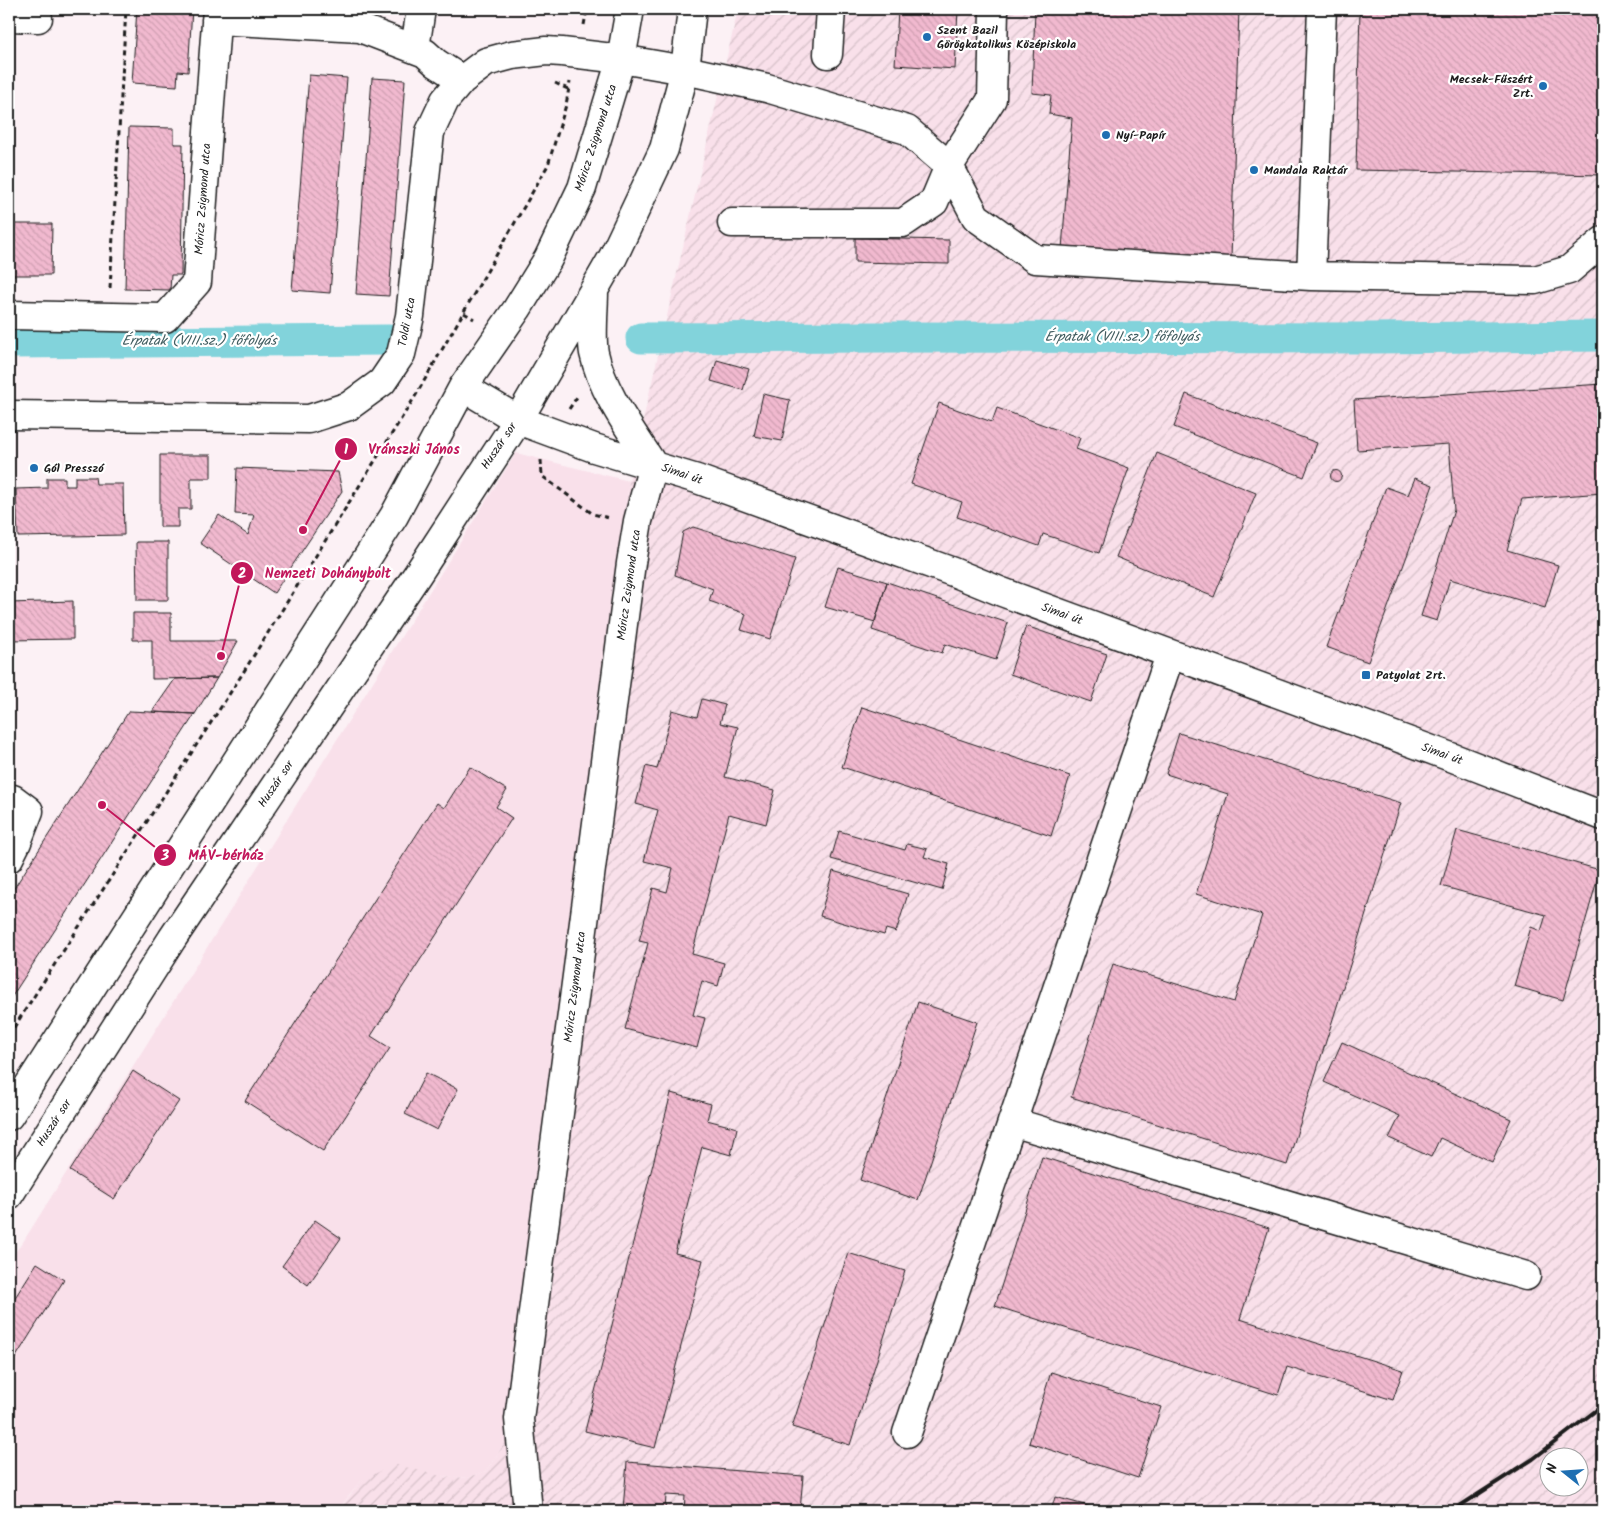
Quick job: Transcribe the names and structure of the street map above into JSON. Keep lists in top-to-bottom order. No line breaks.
{"streets":{"main road":["Móricz Zsigmond utca","Toldi utca","Huszár sor","Simai út"]},"crossings":[["Móricz Zsigmond utca","Toldi utca"],["Móricz Zsigmond utca","Huszár sor"],["Móricz Zsigmond utca","Simai út"],["Huszár sor","Simai út"]],"water":["Érpatak (VIII.sz.) főfolyás"],"places":{"other":["Szent Bazil Görögkatolikus Középiskola","Mecsek-Fűszért Zrt.","Nyí-Papír","Mandala Raktár","Gól Presszó","Vránszki János","Nemzeti Dohánybolt","MÁV-bérház"],"transit":["Patyolat Zrt."]},"north":"left"}
